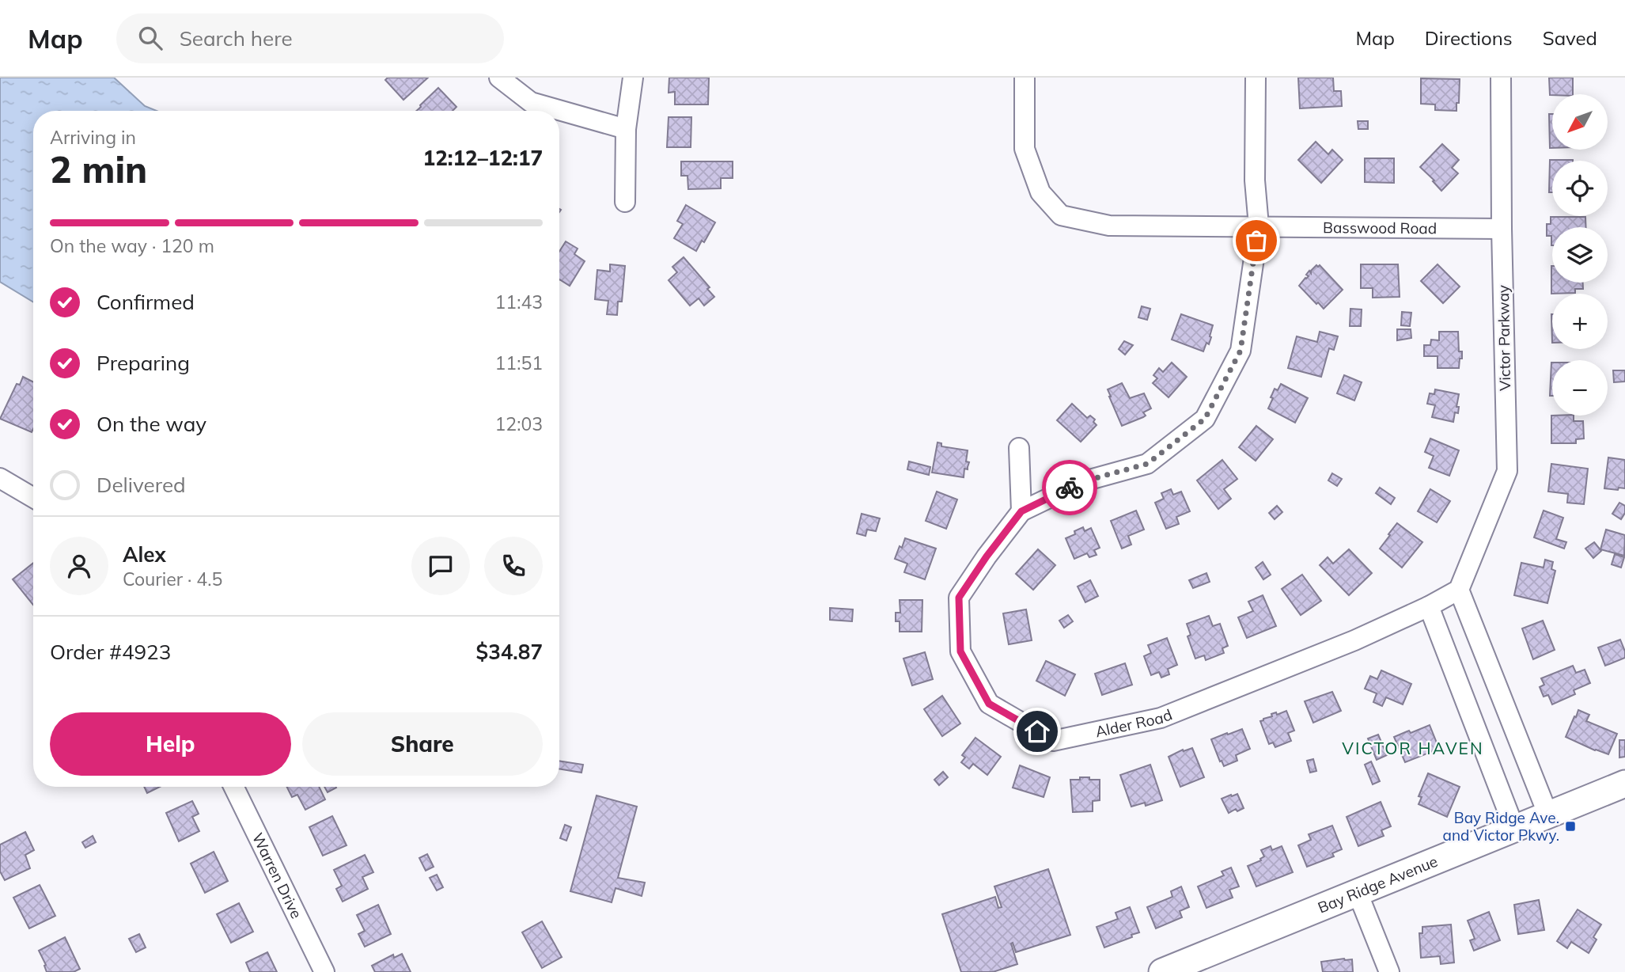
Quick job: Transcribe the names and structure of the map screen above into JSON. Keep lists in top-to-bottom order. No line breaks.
{"streets":{"main road":["Bay Ridge Avenue"],"street":["Basswood Road","Victor Parkway","Alder Road","Warren Drive"]},"crossings":[["Basswood Road","Victor Parkway"]],"districts":["VICTOR HAVEN"],"places":{"transit":["Bay Ridge Ave. and Victor Pkwy."]},"north":"bottom left","page":{"header":"Map","search":"Search here","nav":["Map","Directions","Saved"],"map_buttons":["+","−"],"heading":["2 min","Arriving in","12:12–12:17"],"panel":["Alex","Courier · 4.5","Order #4923","$34.87"],"bar":"On the way · 120 m","list":[["Confirmed","11:43"],["Preparing","11:51"],["On the way","12:03"],"Delivered"],"buttons":["Help","Share"]}}
